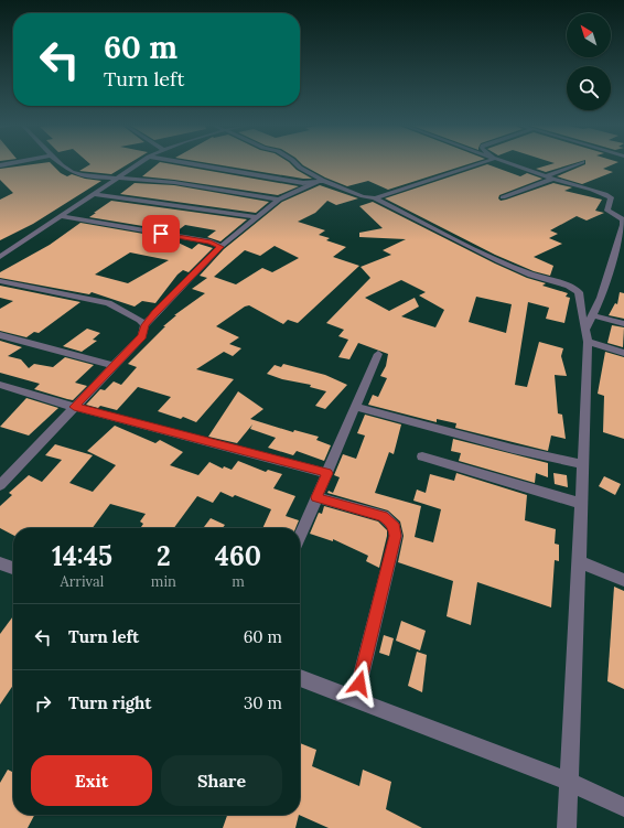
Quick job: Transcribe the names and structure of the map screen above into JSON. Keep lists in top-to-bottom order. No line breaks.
{"north":"top left","page":{"turn":["60 m","Turn left"],"eta":["14:45","Arrival","2","min","460","m"],"list":[{"name":"Turn left","value":"60 m"},{"name":"Turn right","value":"30 m"}],"buttons":["Exit","Share"]}}
